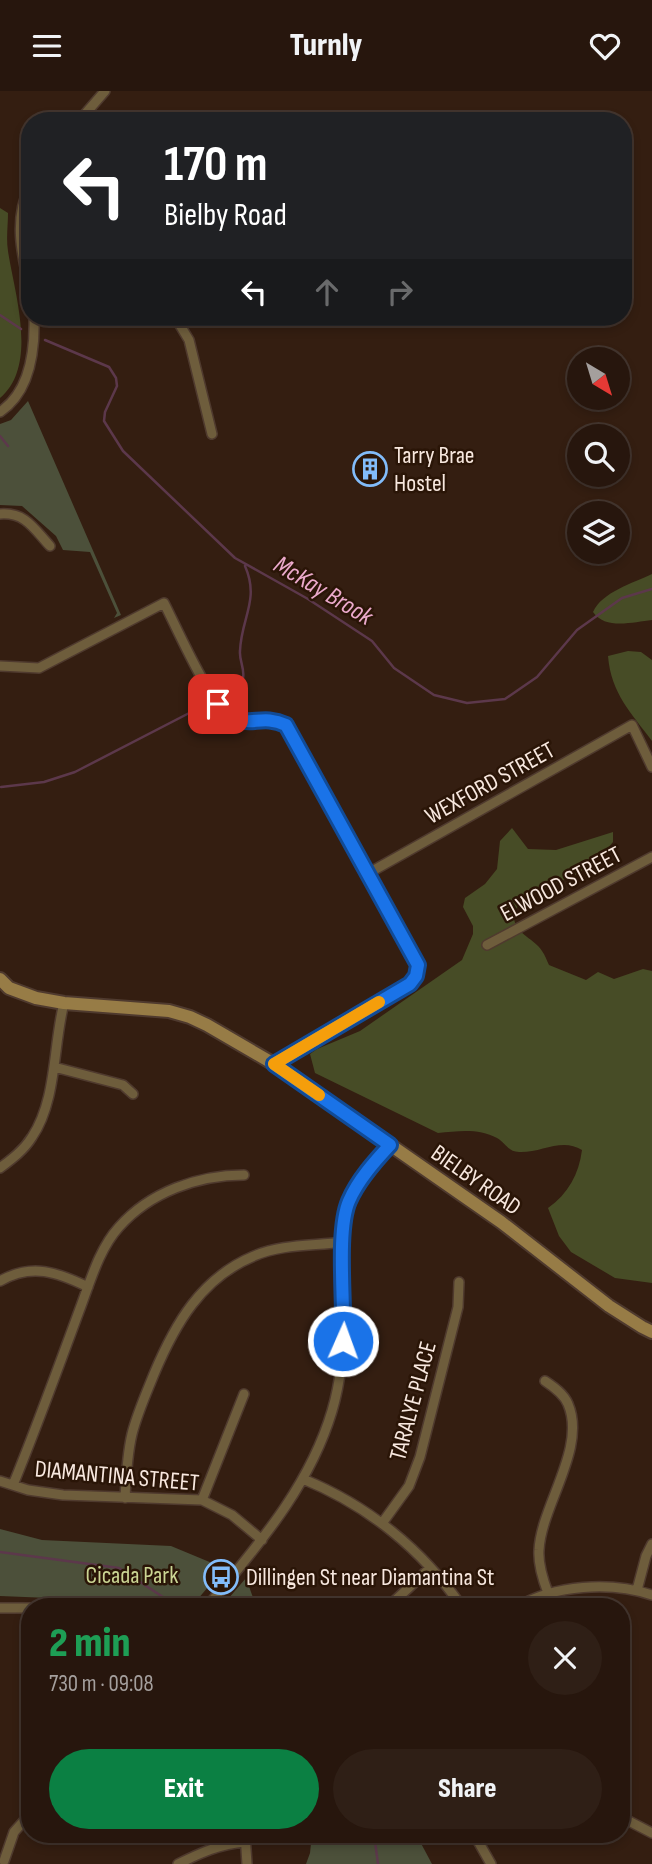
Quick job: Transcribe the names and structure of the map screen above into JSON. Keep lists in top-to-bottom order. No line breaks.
{"streets":{"street":["WEXFORD STREET","ELWOOD STREET","BIELBY ROAD","TARALYE PLACE","DIAMANTINA STREET"]},"water":["McKay Brook"],"parks":["Cicada Park"],"places":{"building":["Tarry Brae Hostel"],"bus stop":["Dillingen St near Diamantina St"]},"north":"bottom right","page":{"header":"Turnly","turn":["170 m","Bielby Road"],"heading":["2 min","730 m · 09:08"],"buttons":["Exit","Share"]}}
